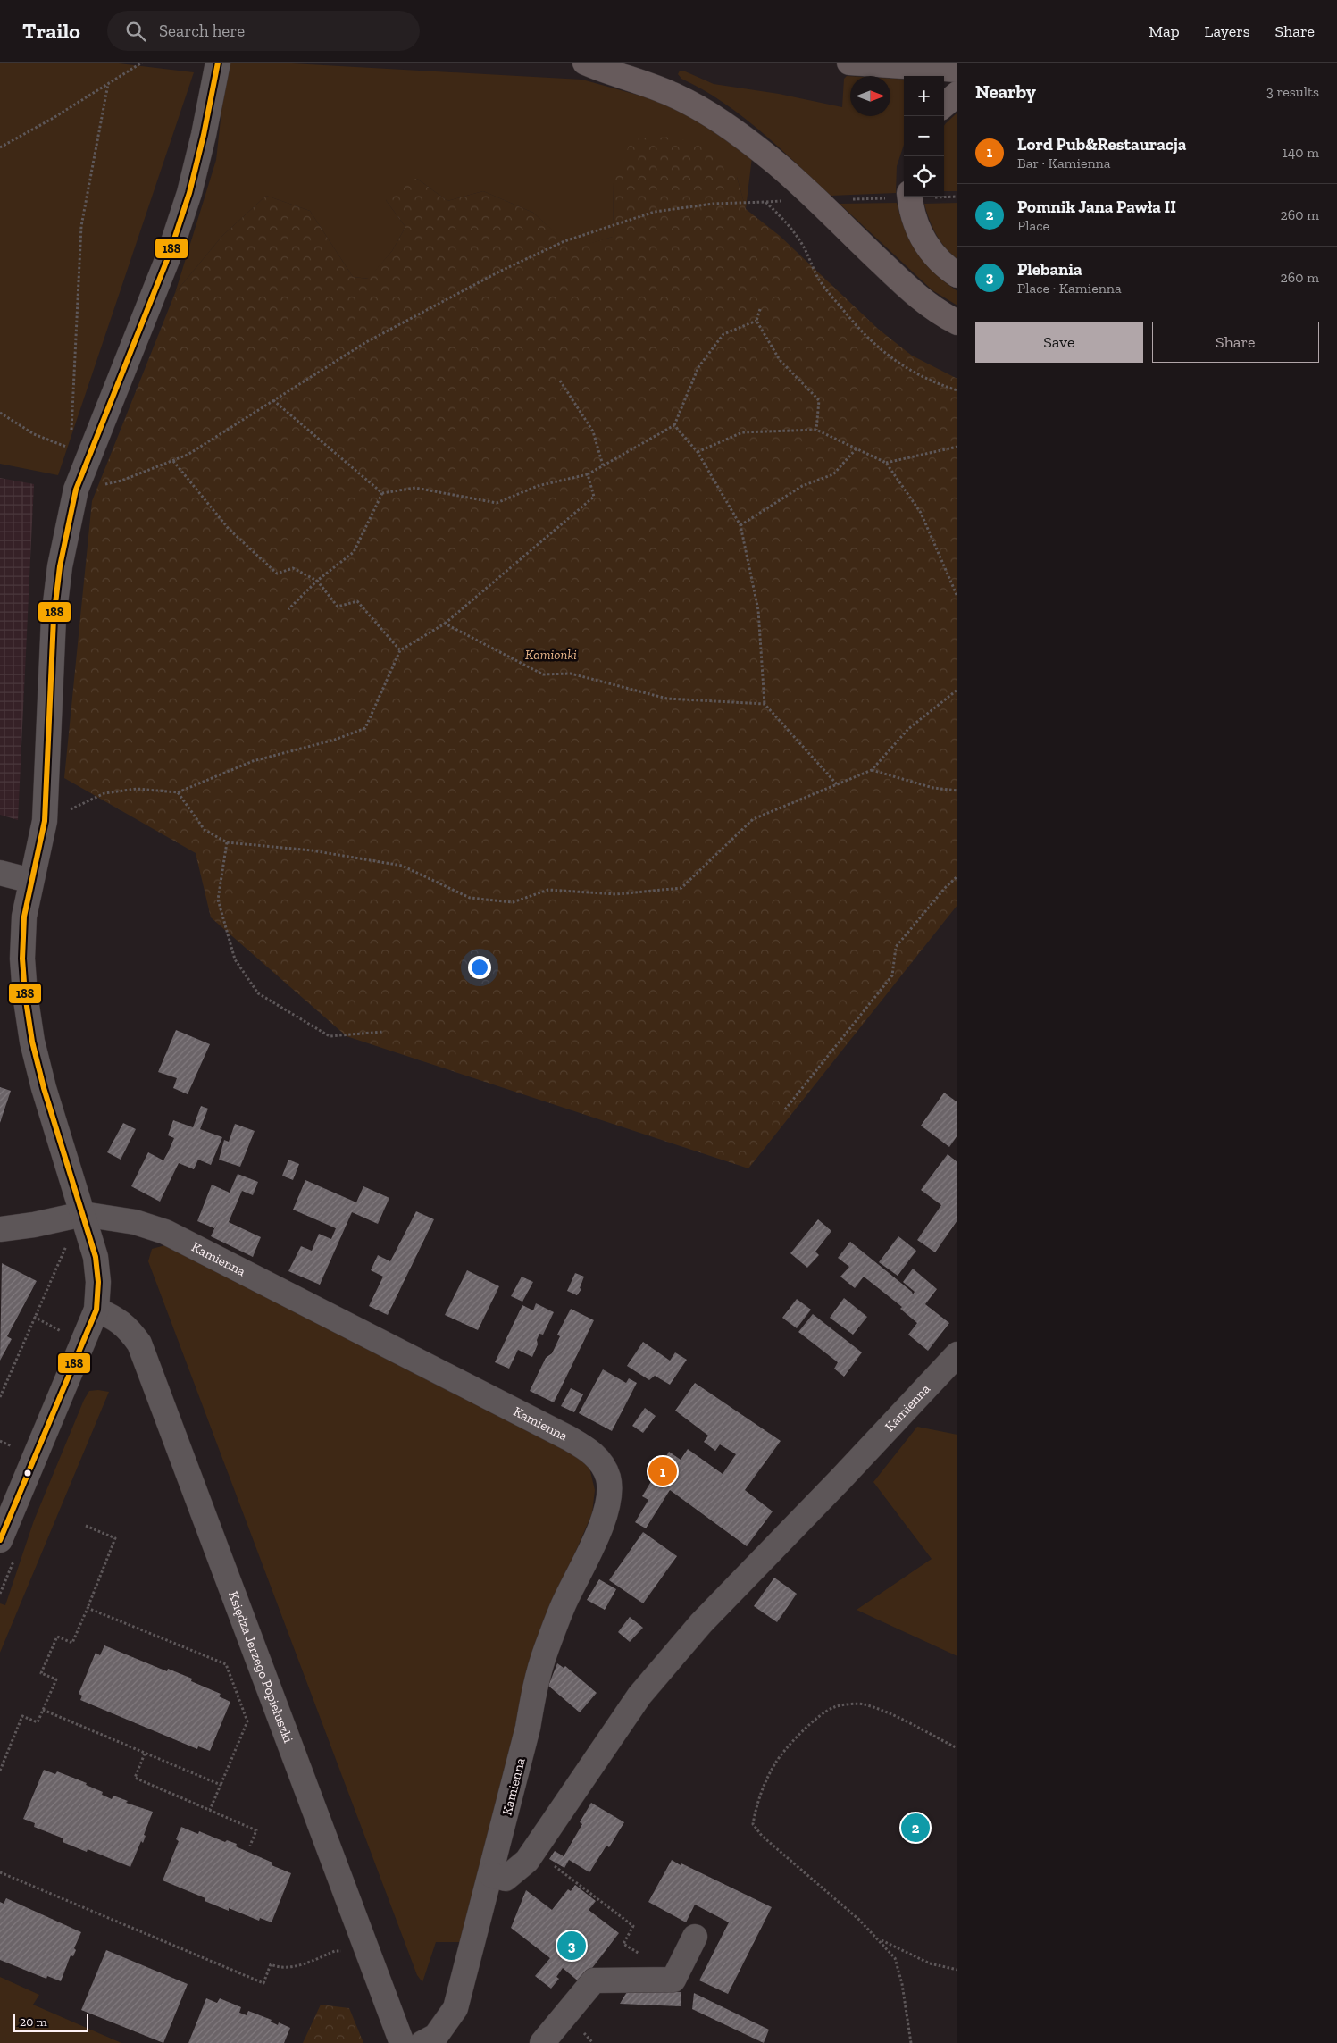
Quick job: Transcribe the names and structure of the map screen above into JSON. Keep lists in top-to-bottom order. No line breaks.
{"streets":{"street":["Kamienna","Księdza Jerzego Popiełuszki"]},"parks":["Kamionki"],"lines":["transit line 188"],"scale_bar":"20 m","north":"right","page":{"header":"Trailo","search":"Search here","nav":["Map","Layers","Share"],"heading":["Nearby","3 results"],"map_buttons":["+","−"],"list":[{"mark":"1","name":"Lord Pub&Restauracja","note":"Bar · Kamienna","value":"140 m"},{"mark":"2","name":"Pomnik Jana Pawła II","note":"Place","value":"260 m"},{"mark":"3","name":"Plebania","note":"Place · Kamienna","value":"260 m"}],"buttons":["Save","Share"],"pins":["1","2","3"],"scale":"20 m"}}
